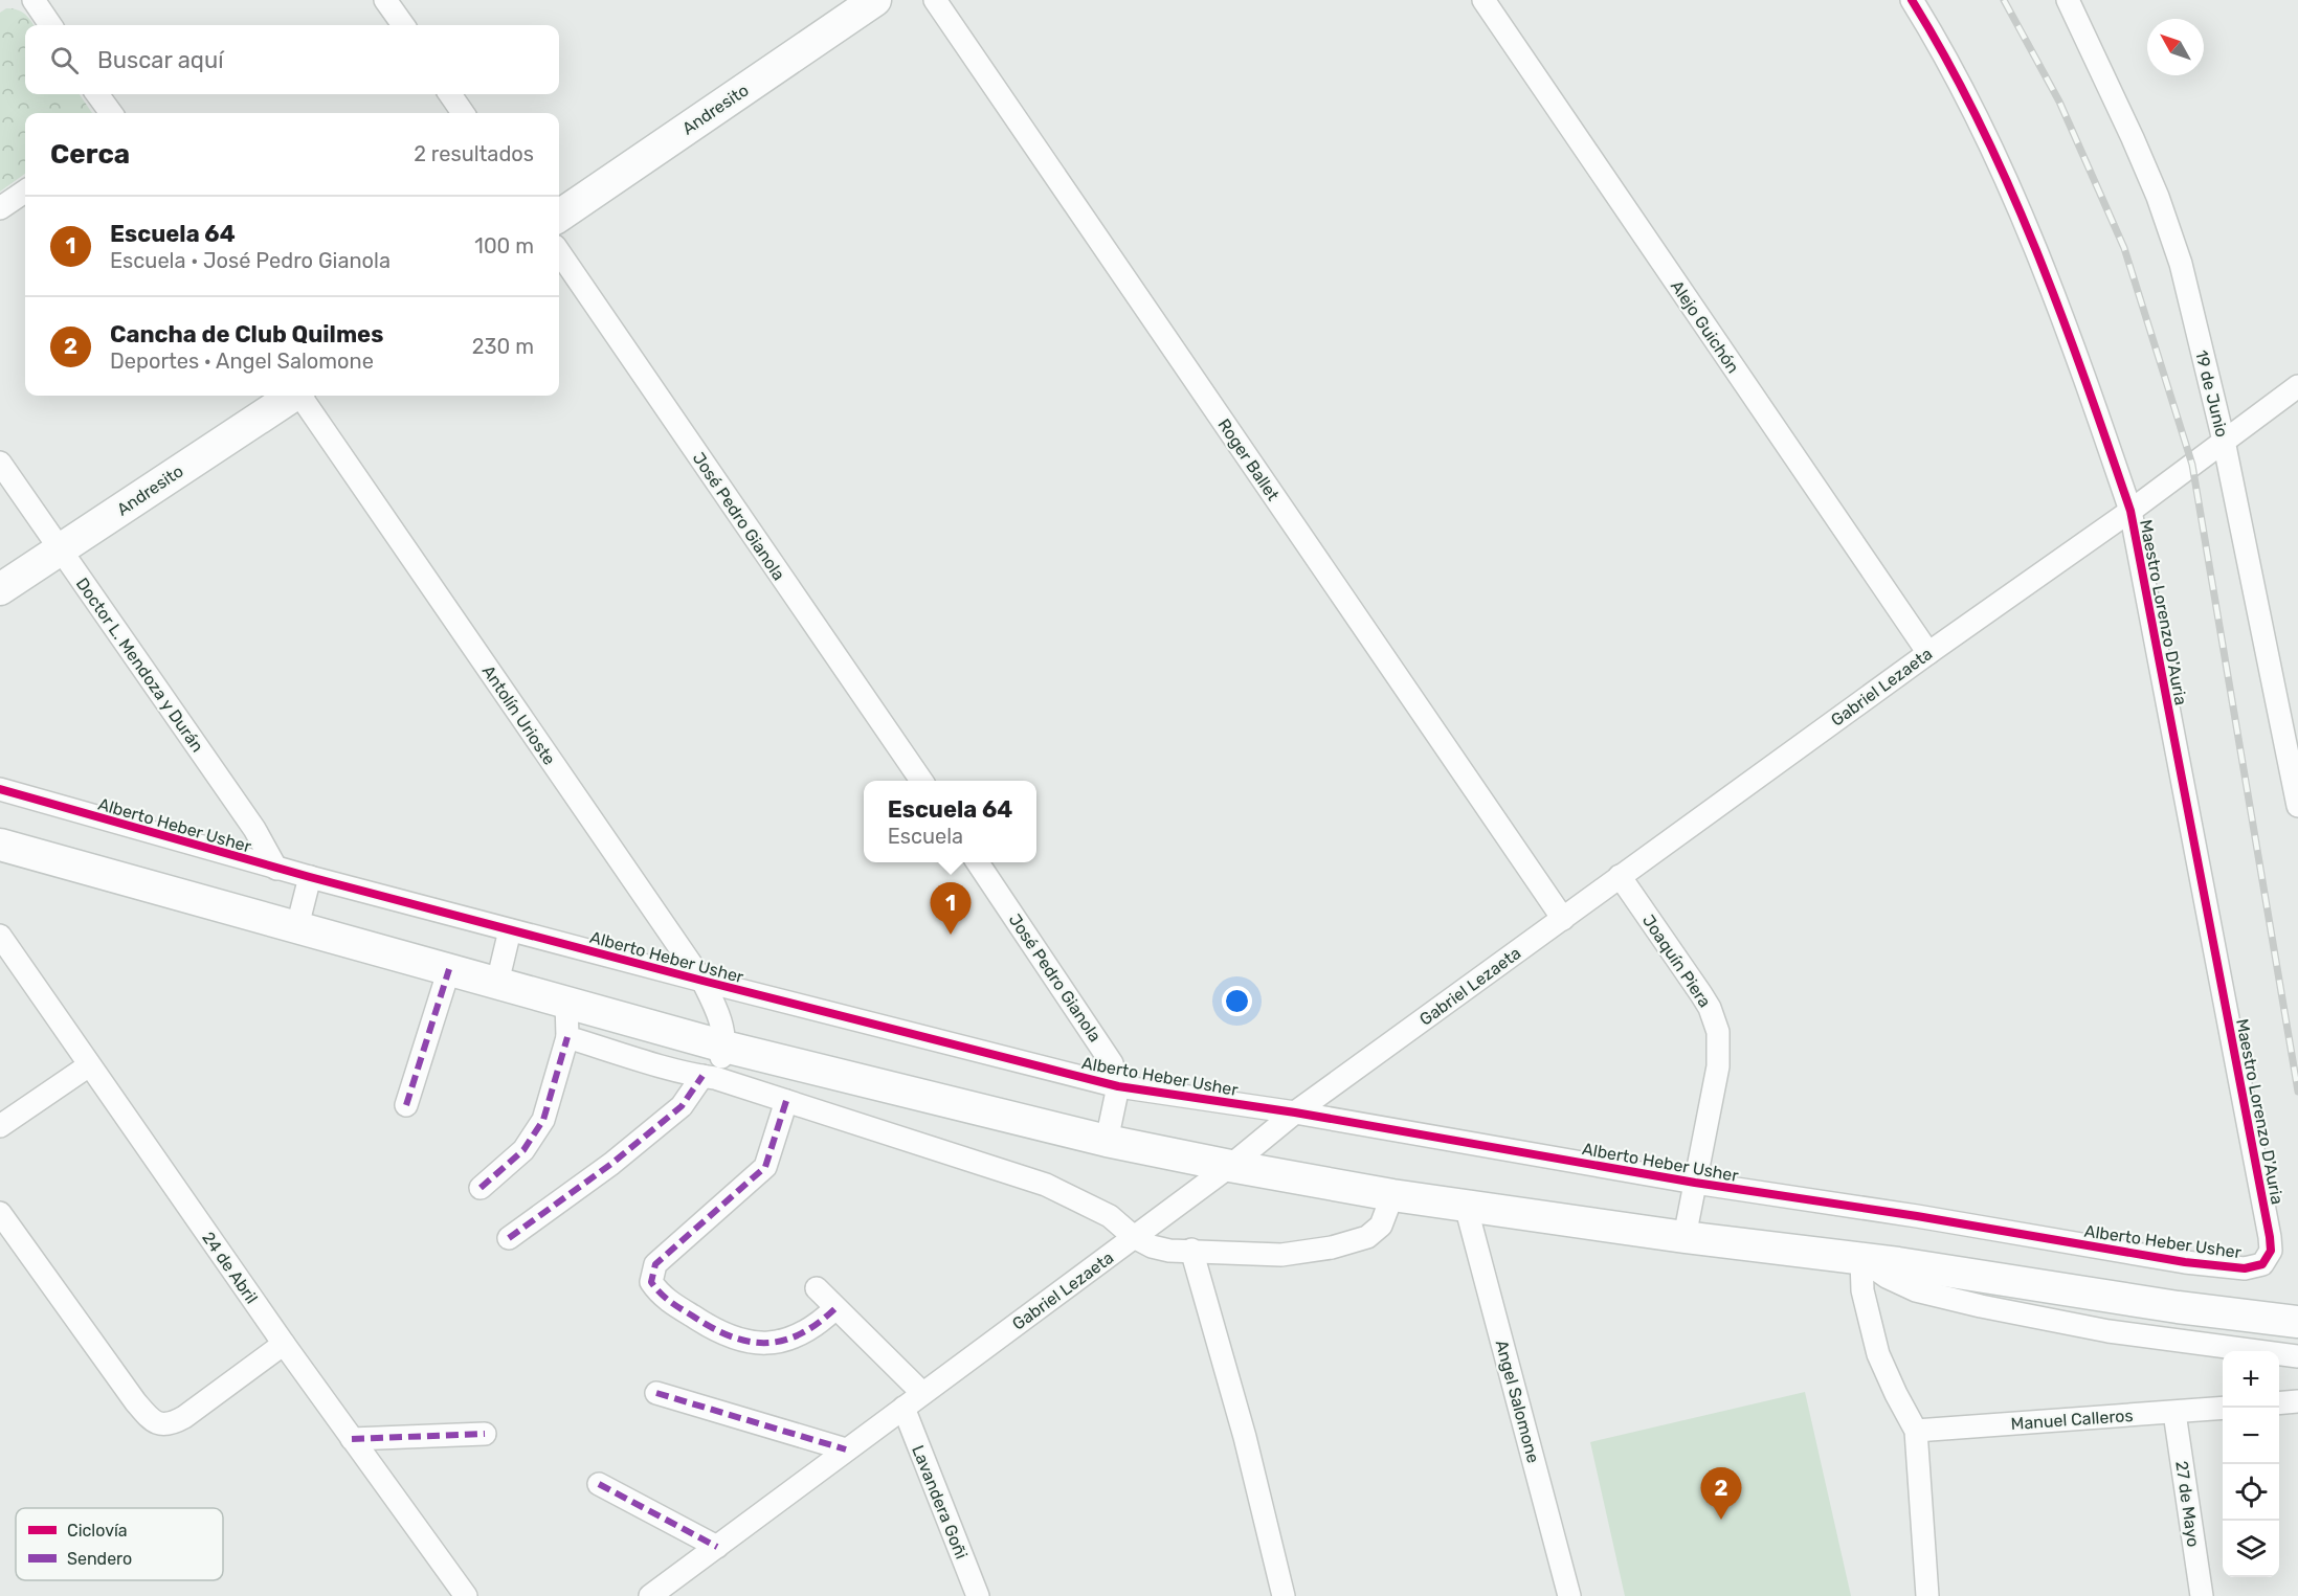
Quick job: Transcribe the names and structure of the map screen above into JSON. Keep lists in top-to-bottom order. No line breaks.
{"streets":{"street":["Andresito","Alejo Guichón","19 de Junio","Roger Ballet","José Pedro Gianola","Maestro Lorenzo D'Auria","Doctor L. Mendoza y Durán","Gabriel Lezaeta","Antolín Urioste","Alberto Heber Usher","Joaquín Piera","24 de Abril","Angel Salomone","Manuel Calleros","Lavandera Goñi","27 de Mayo"]},"crossings":[["Andresito","Doctor L. Mendoza y Durán"],["Alejo Guichón","Gabriel Lezaeta"],["19 de Junio","Gabriel Lezaeta"],["Roger Ballet","Gabriel Lezaeta"],["José Pedro Gianola","Alberto Heber Usher"],["Maestro Lorenzo D'Auria","Gabriel Lezaeta"],["Maestro Lorenzo D'Auria","Alberto Heber Usher"],["Doctor L. Mendoza y Durán","Alberto Heber Usher"],["Gabriel Lezaeta","Alberto Heber Usher"],["Gabriel Lezaeta","Joaquín Piera"],["Gabriel Lezaeta","Lavandera Goñi"],["Antolín Urioste","Alberto Heber Usher"],["Alberto Heber Usher","Joaquín Piera"],["Manuel Calleros","27 de Mayo"]],"legend":["Ciclovía","Sendero"],"north":"top left","page":{"search":"Buscar aquí","heading":["Cerca","2 resultados"],"list":[{"mark":"1","name":"Escuela 64","note":"Escuela · José Pedro Gianola","value":"100 m"},{"mark":"2","name":"Cancha de Club Quilmes","note":"Deportes · Angel Salomone","value":"230 m"}],"popup":["Escuela 64","Escuela"],"pins":["1","2"],"map_buttons":["+","−"]}}
